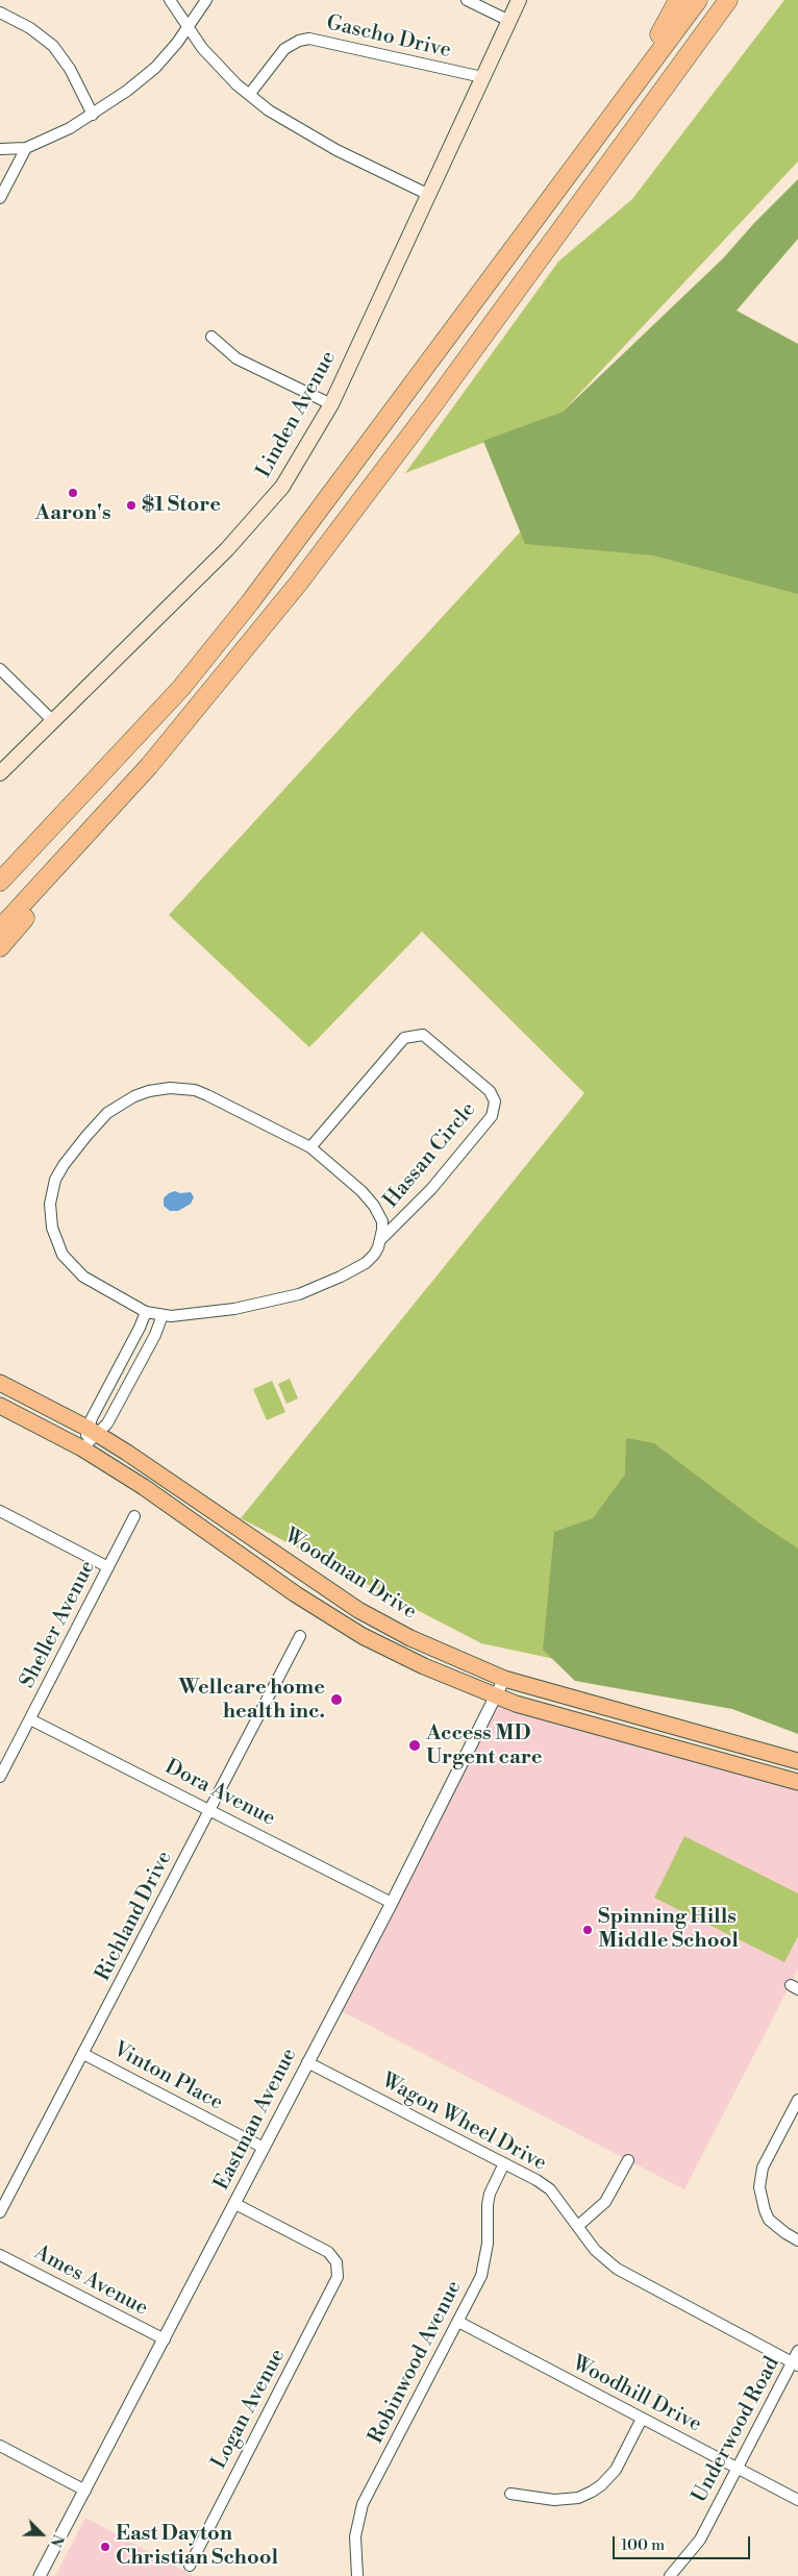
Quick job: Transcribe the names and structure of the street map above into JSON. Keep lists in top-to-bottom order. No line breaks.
{"streets":{"main road":["Linden Avenue","Woodman Drive"],"street":["Gascho Drive","Hassan Circle","Sheller Avenue","Dora Avenue","Richland Drive","Vinton Place","Eastman Avenue","Wagon Wheel Drive","Ames Avenue","Robinwood Avenue","Woodhill Drive","Logan Avenue","Underwood Road"]},"crossings":[["Gascho Drive","Linden Avenue"],["Woodman Drive","Eastman Avenue"],["Sheller Avenue","Dora Avenue"],["Dora Avenue","Richland Drive"],["Dora Avenue","Eastman Avenue"],["Richland Drive","Vinton Place"],["Vinton Place","Eastman Avenue"],["Eastman Avenue","Wagon Wheel Drive"],["Eastman Avenue","Ames Avenue"],["Eastman Avenue","Logan Avenue"],["Wagon Wheel Drive","Robinwood Avenue"],["Wagon Wheel Drive","Underwood Road"],["Robinwood Avenue","Woodhill Drive"],["Woodhill Drive","Underwood Road"]],"places":["Aaron's","$1 Store","Wellcare home health inc.","Access MD Urgent care","Spinning Hills Middle School","East Dayton Christian School"],"scale_bar":"100 m","north":"bottom right"}
